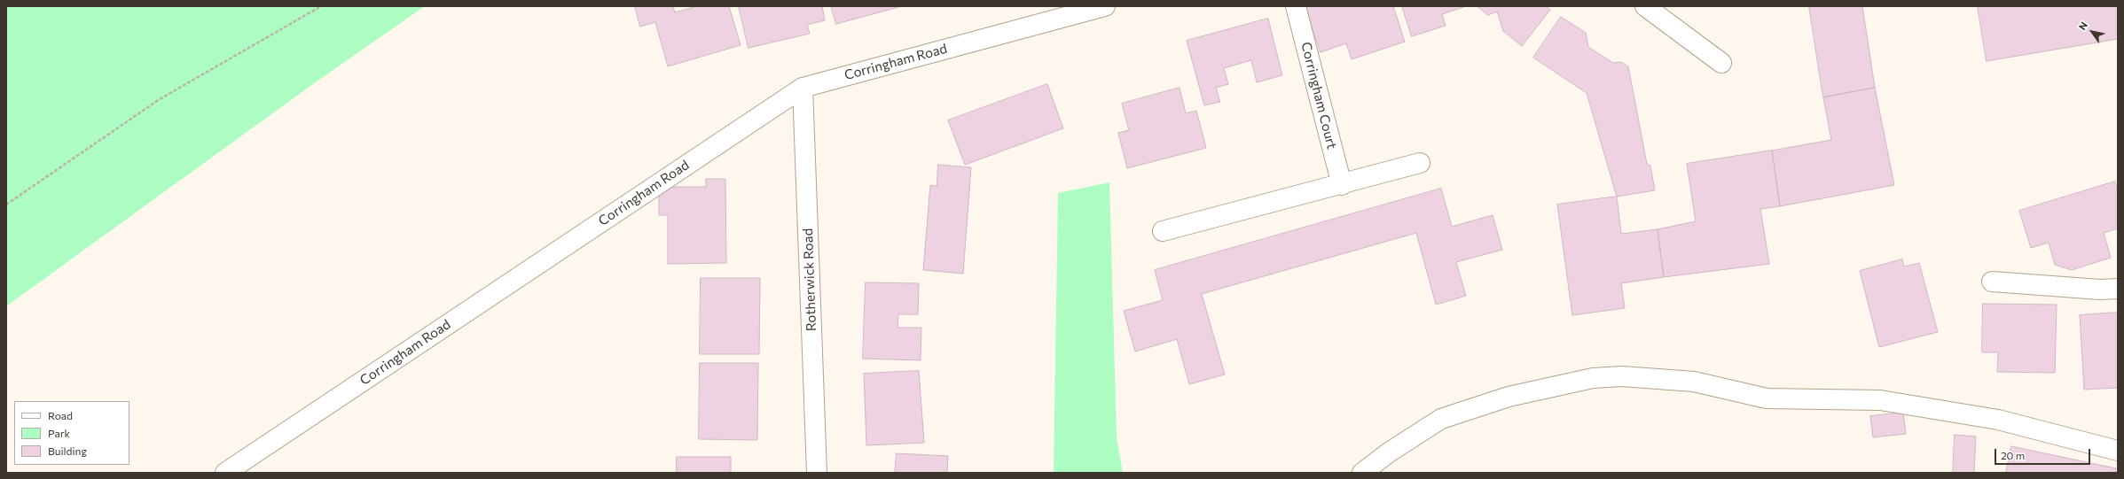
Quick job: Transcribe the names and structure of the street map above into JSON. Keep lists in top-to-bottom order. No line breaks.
{"streets":{"street":["Corringham Road","Corringham Court","Rotherwick Road"]},"crossings":[["Corringham Road","Rotherwick Road"]],"legend":["Road","Park","Building"],"scale_bar":"20 m","north":"top left"}
